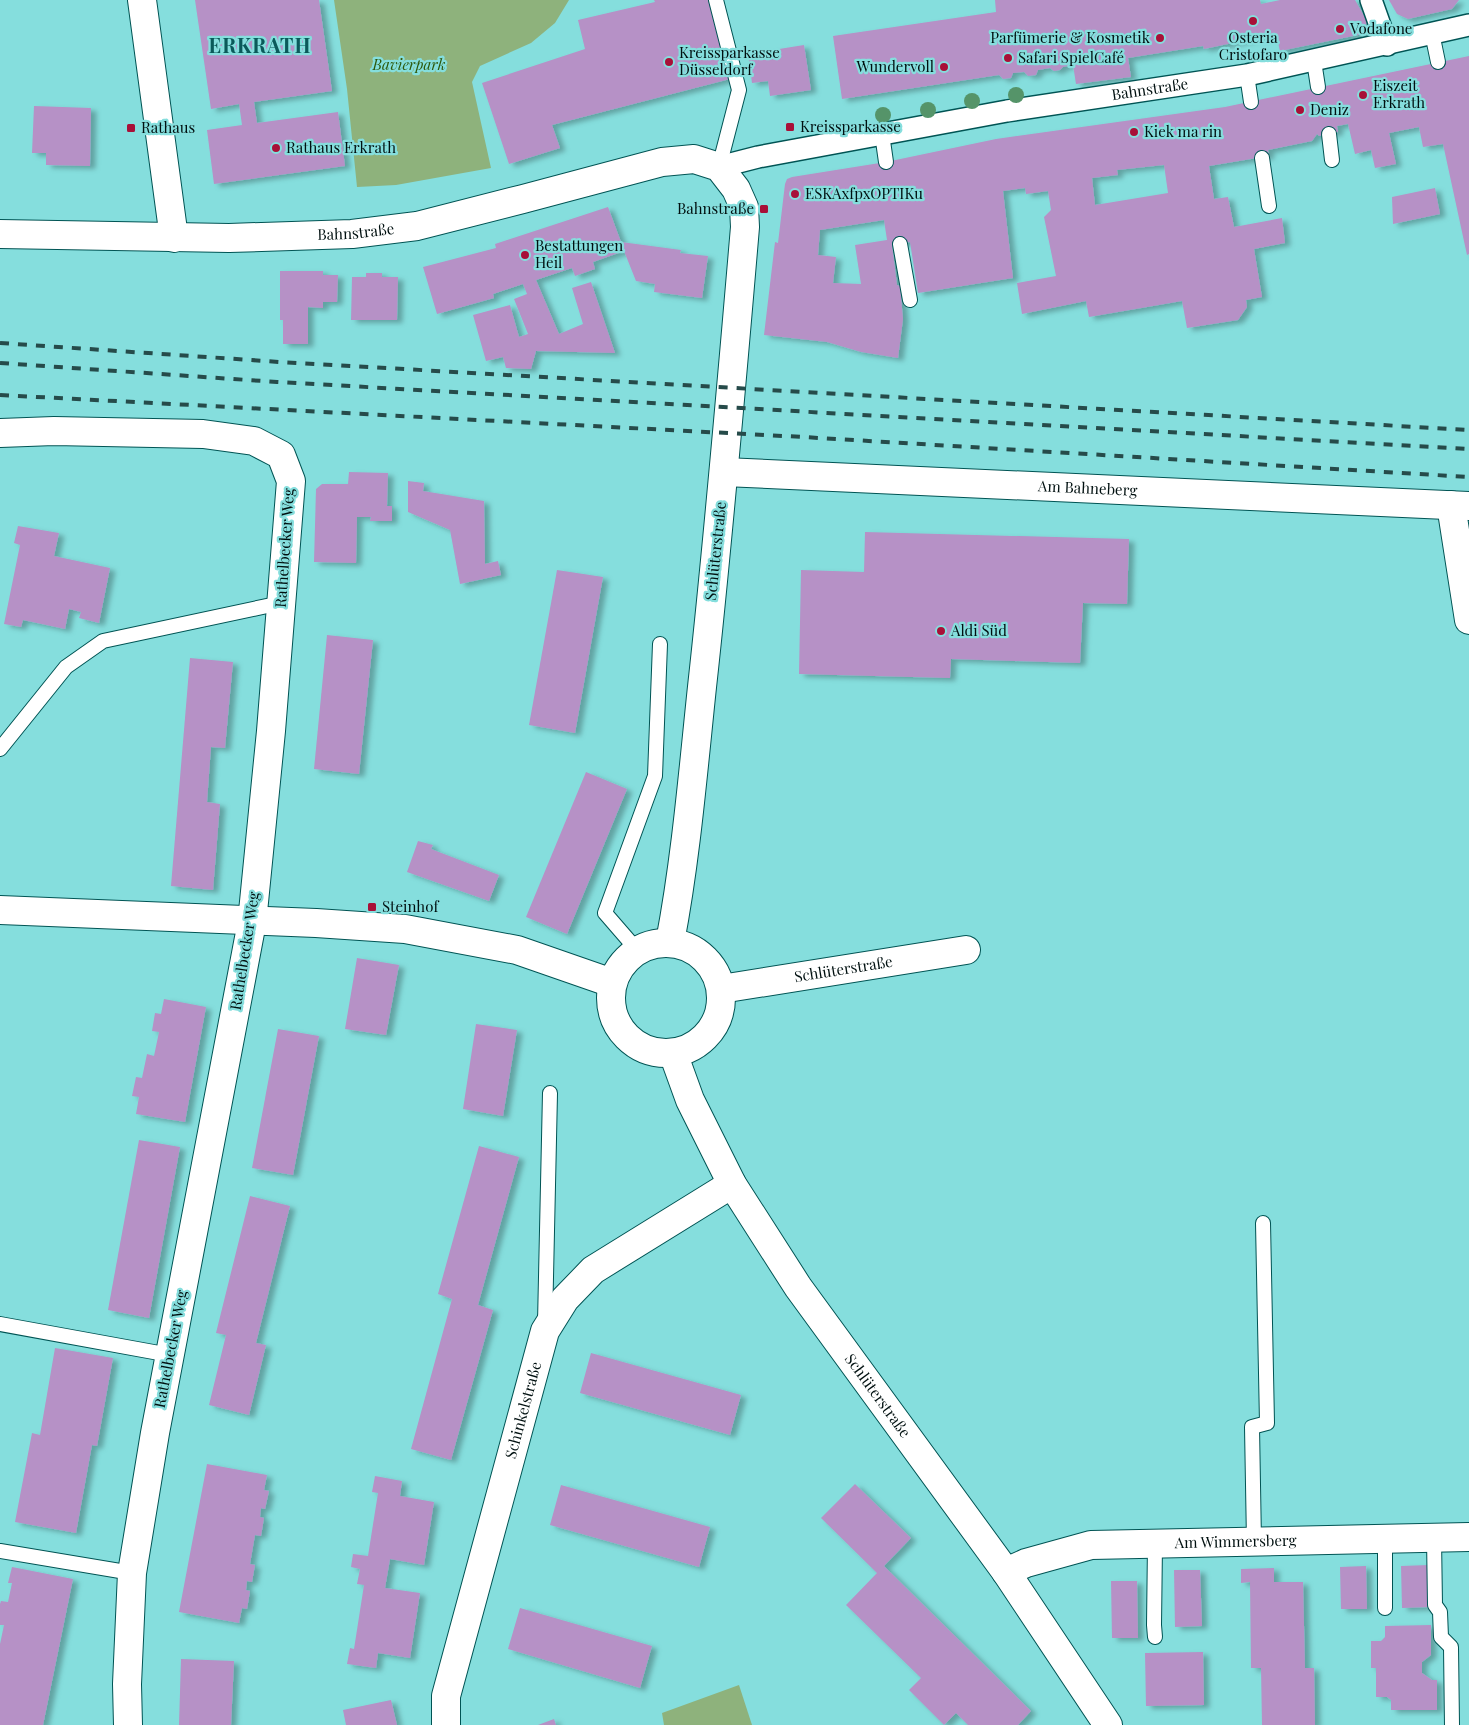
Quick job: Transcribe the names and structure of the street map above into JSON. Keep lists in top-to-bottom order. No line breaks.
{"streets":{"street":["Bahnstraße","Am Bahneberg","Rathelbecker Weg","Schlüterstraße","Schinkelstraße","Am Wimmersberg"]},"crossings":[["Bahnstraße","Schlüterstraße"],["Am Bahneberg","Schlüterstraße"],["Schlüterstraße","Schinkelstraße"],["Schlüterstraße","Am Wimmersberg"]],"districts":["ERKRATH"],"parks":["Bavierpark"],"places":{"other":["Osteria Cristofaro","Vodafone","Parfümerie & Kosmetik","Safari SpielCafé","Kreissparkasse Düsseldorf","Wundervoll","Eiszeit Erkrath","Deniz","Kiek ma rin","Rathaus Erkrath","ESKAxfpxOPTIKu","Bestattungen Heil","Aldi Süd"],"transit":["Kreissparkasse","Rathaus","Bahnstraße","Steinhof"]}}
